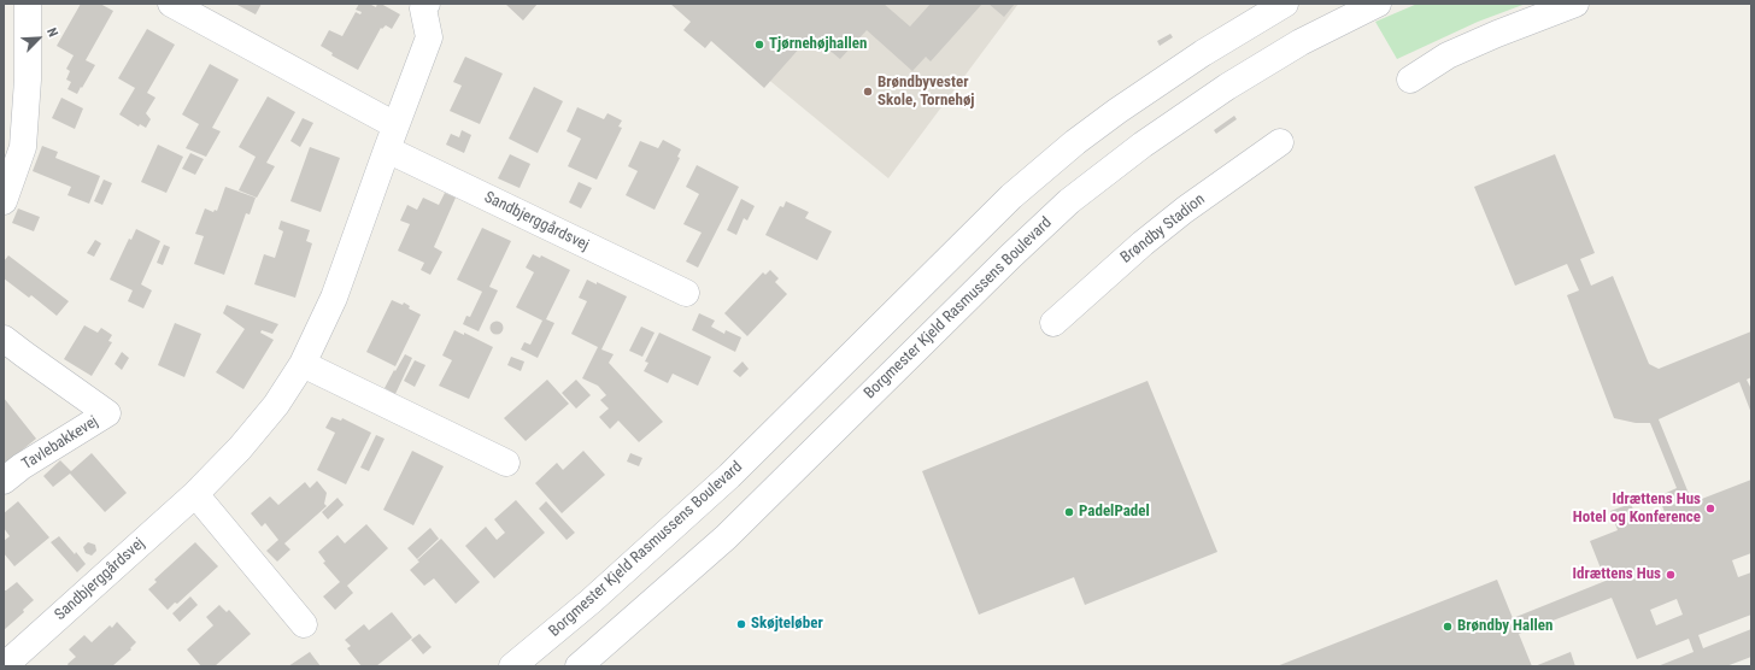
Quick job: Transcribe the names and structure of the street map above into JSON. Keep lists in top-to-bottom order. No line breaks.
{"streets":{"street":["Sandbjerggårdsvej","Brøndby Stadion","Borgmester Kjeld Rasmussens Boulevard","Tavlebakkevej"]},"places":["Tjørnehøjhallen","Brøndbyvester Skole, Tornehøj","Idrættens Hus Hotel og Konference","PadelPadel","Idrættens Hus","Skøjteløber","Brøndby Hallen"],"north":"top right"}
